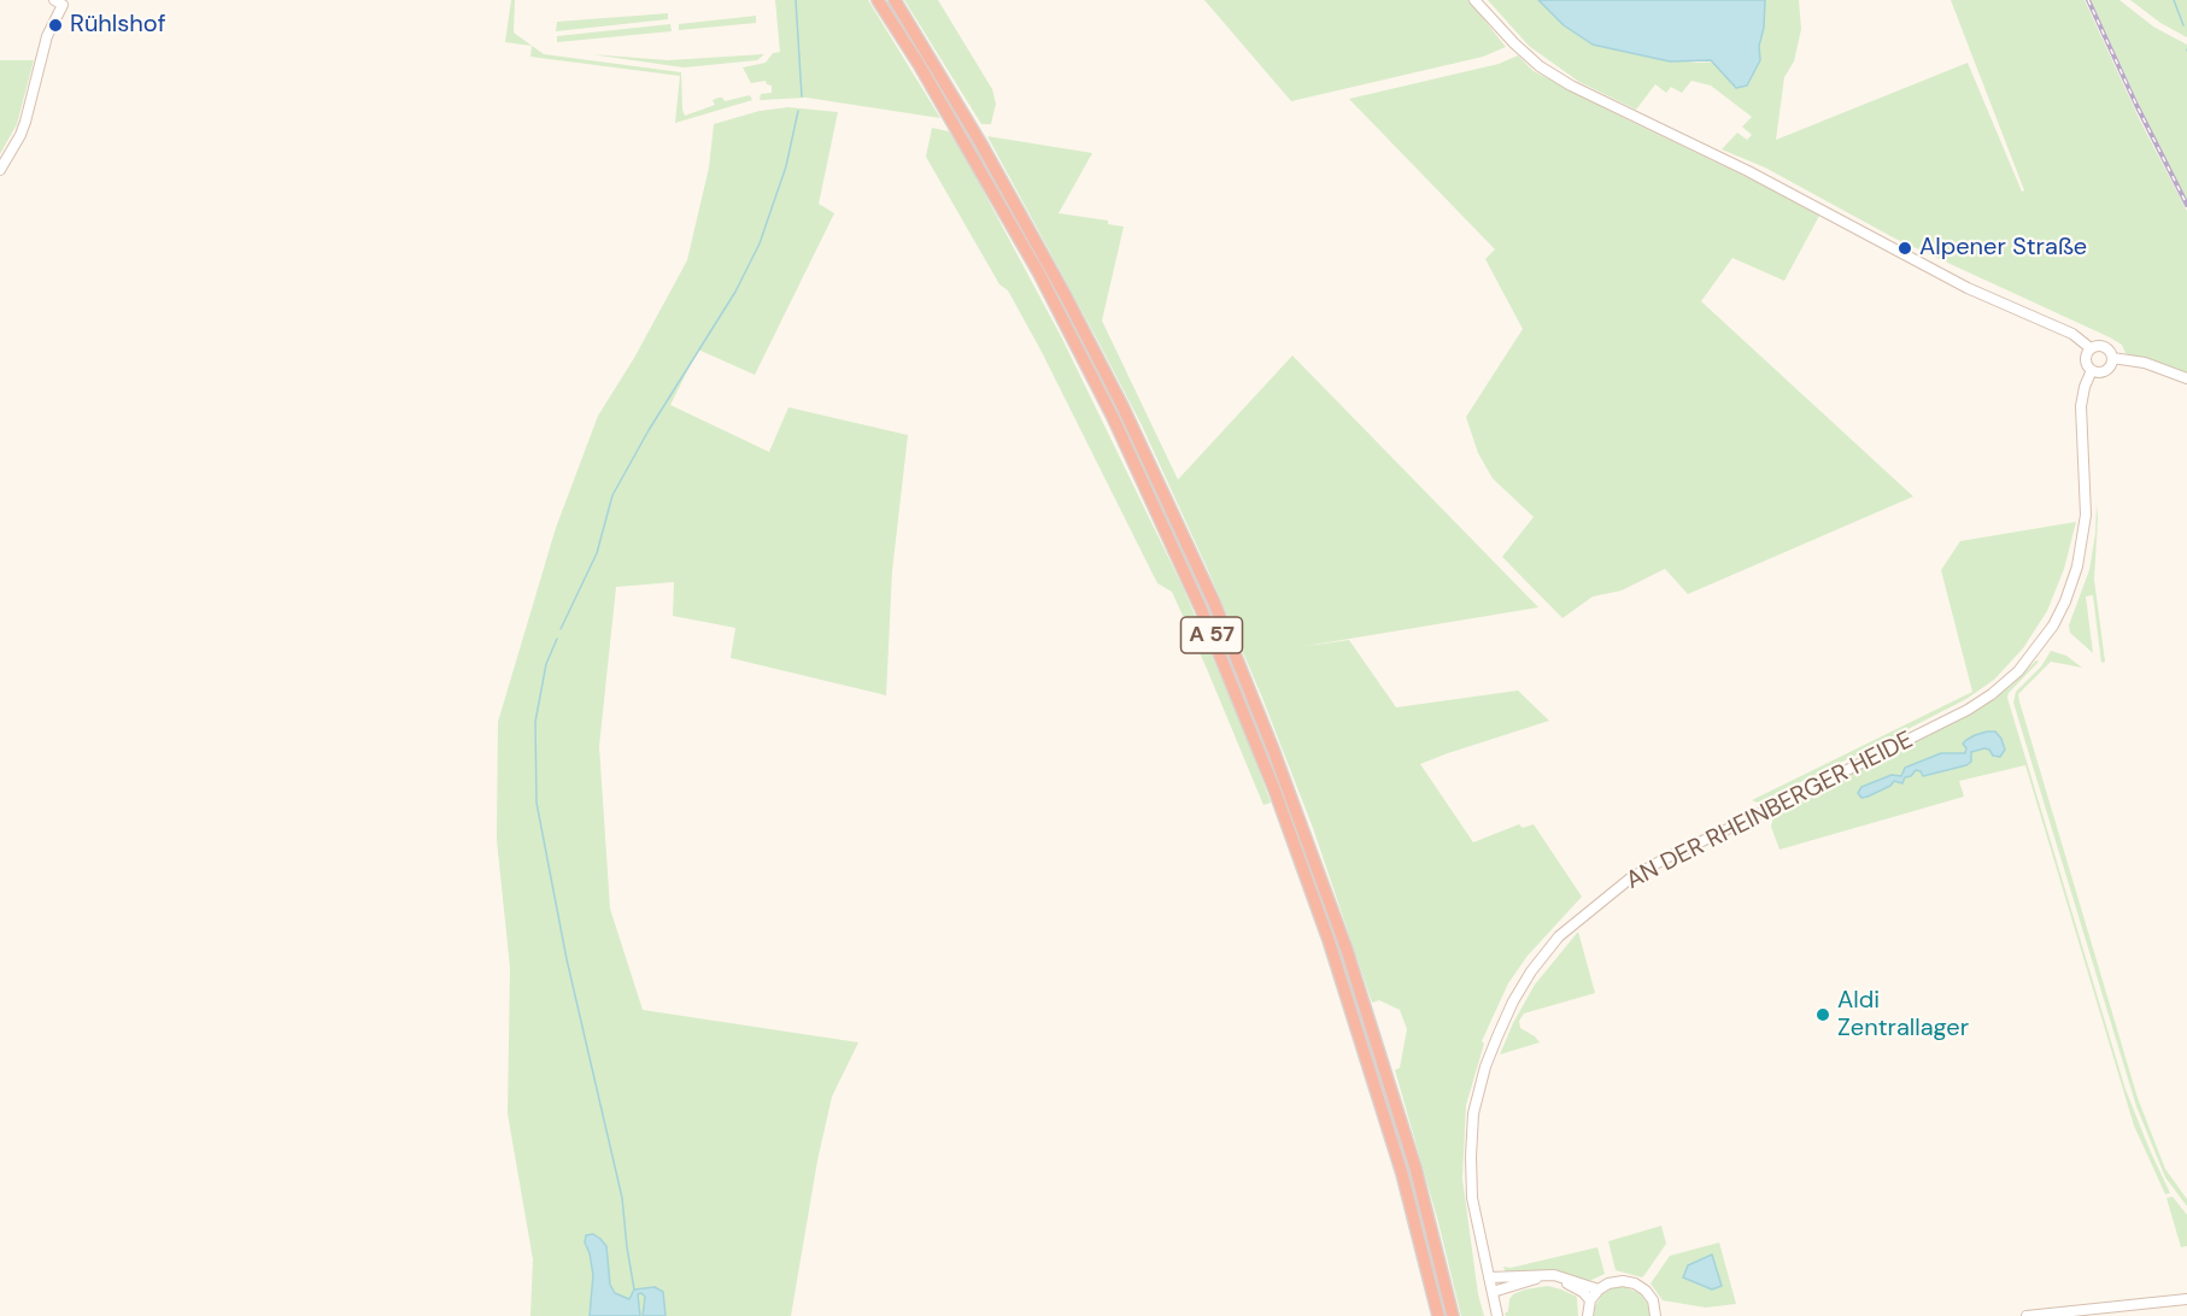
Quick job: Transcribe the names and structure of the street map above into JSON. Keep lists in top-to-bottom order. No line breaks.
{"streets":{"highway":["A 57"],"street":["AN DER RHEINBERGER HEIDE"]},"places":["Rühlshof","Alpener Straße","Aldi Zentrallager"]}
